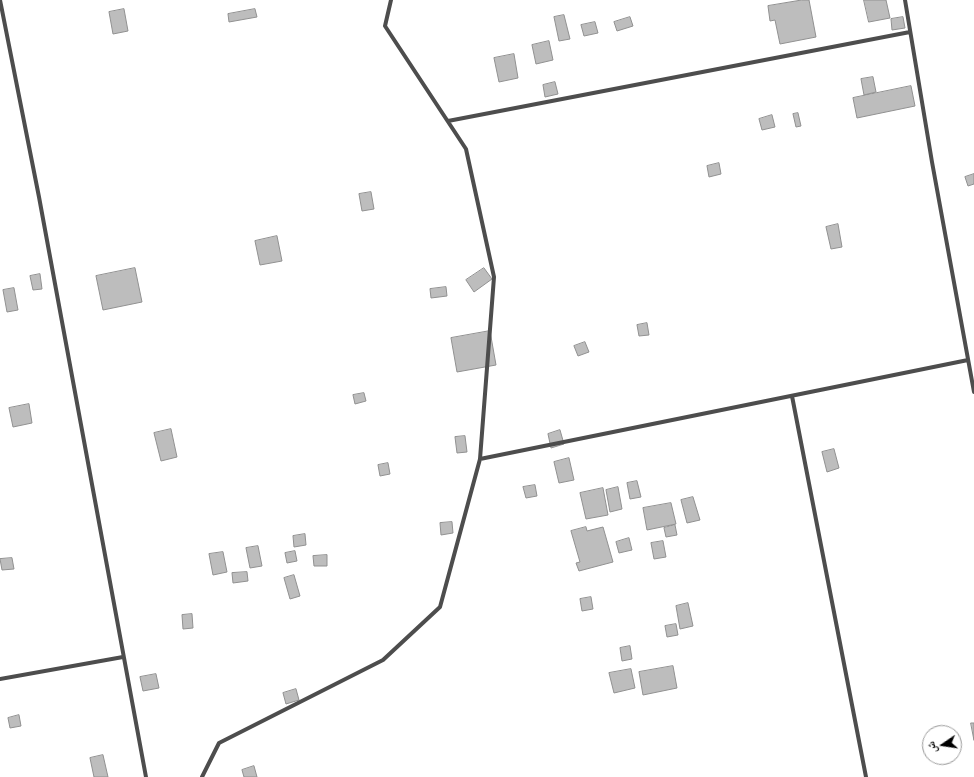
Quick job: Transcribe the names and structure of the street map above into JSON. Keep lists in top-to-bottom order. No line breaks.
{"north":"left"}
